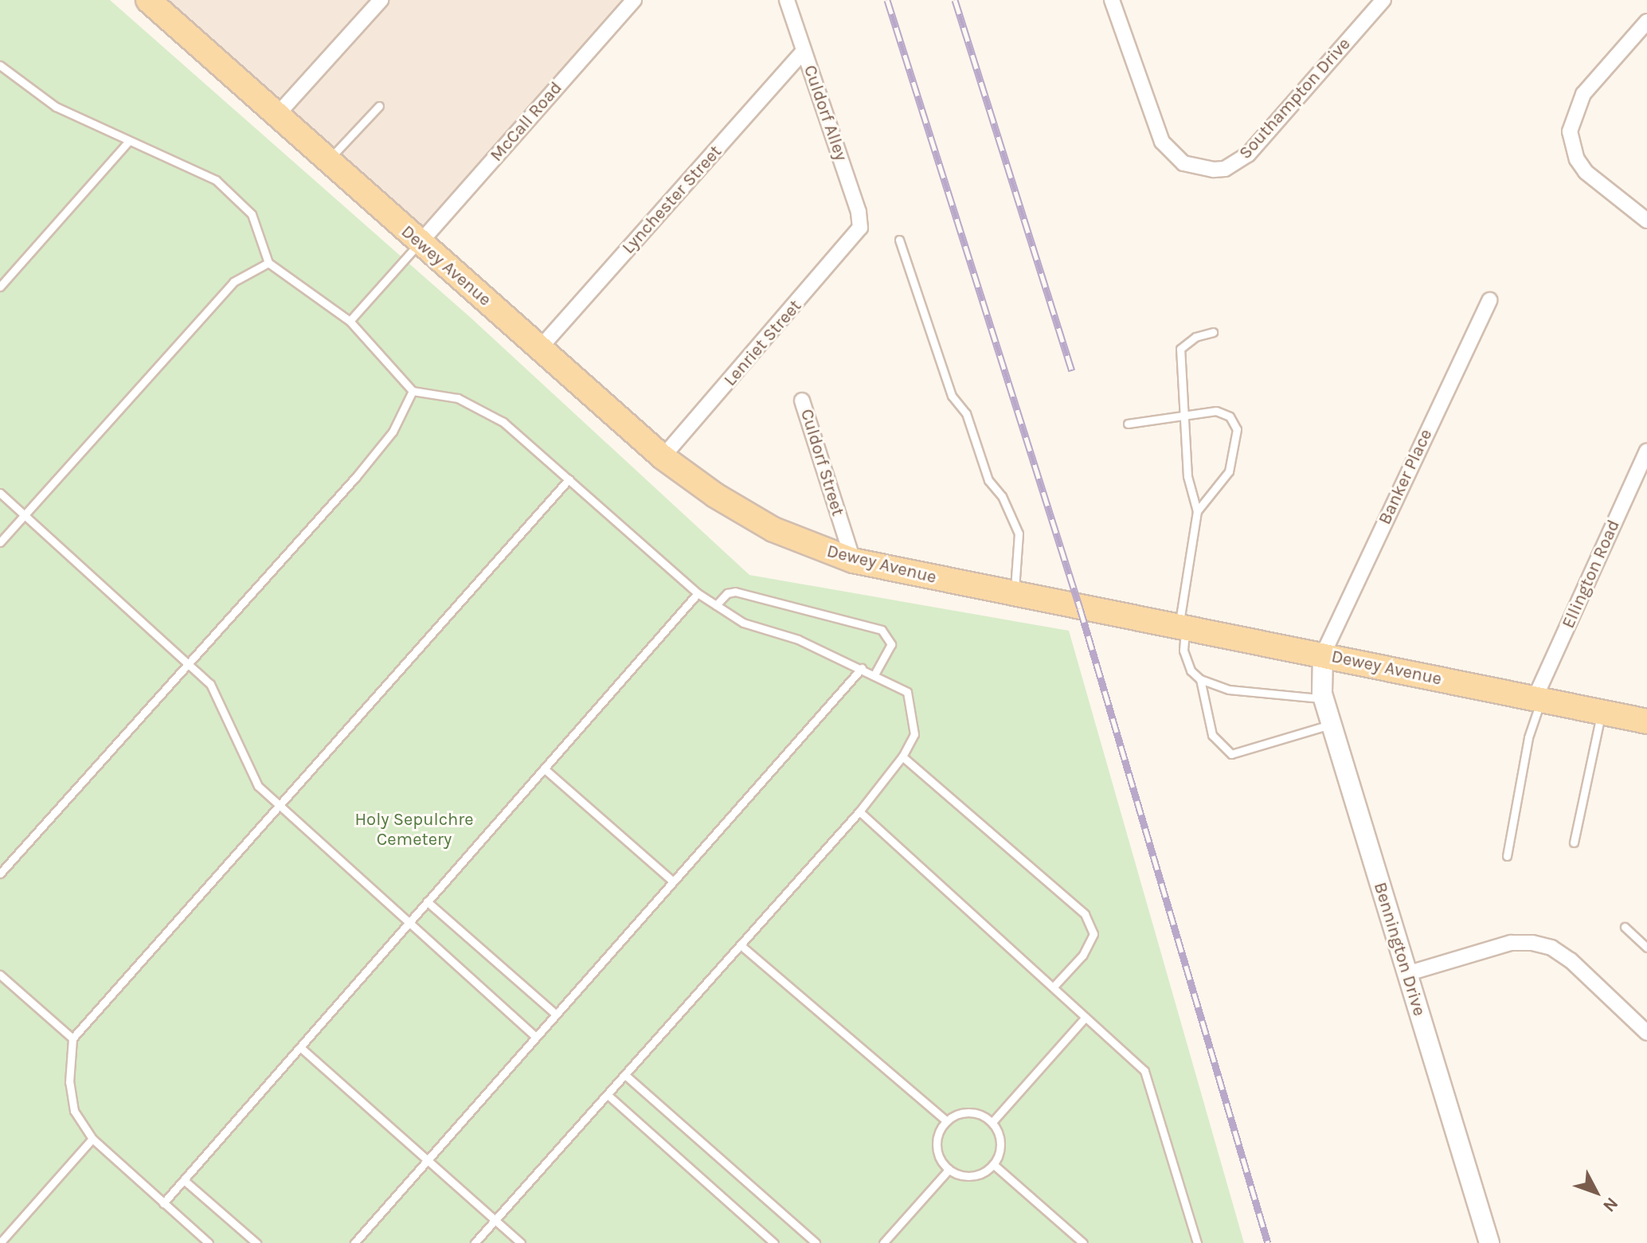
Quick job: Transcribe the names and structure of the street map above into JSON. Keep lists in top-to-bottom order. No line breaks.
{"streets":{"main road":["Dewey Avenue"],"street":["Southampton Drive","Culdorf Alley","McCall Road","Lynchester Street","Lenriet Street","Culdorf Street","Banker Place","Ellington Road","Bennington Drive"]},"crossings":[["Culdorf Alley","Lynchester Street"],["Culdorf Alley","Lenriet Street"],["McCall Road","Dewey Avenue"],["Lynchester Street","Dewey Avenue"],["Dewey Avenue","Lenriet Street"],["Dewey Avenue","Culdorf Street"],["Dewey Avenue","Banker Place"],["Dewey Avenue","Ellington Road"],["Dewey Avenue","Bennington Drive"],["Banker Place","Bennington Drive"]],"parks":["Holy Sepulchre Cemetery"],"north":"bottom right"}
